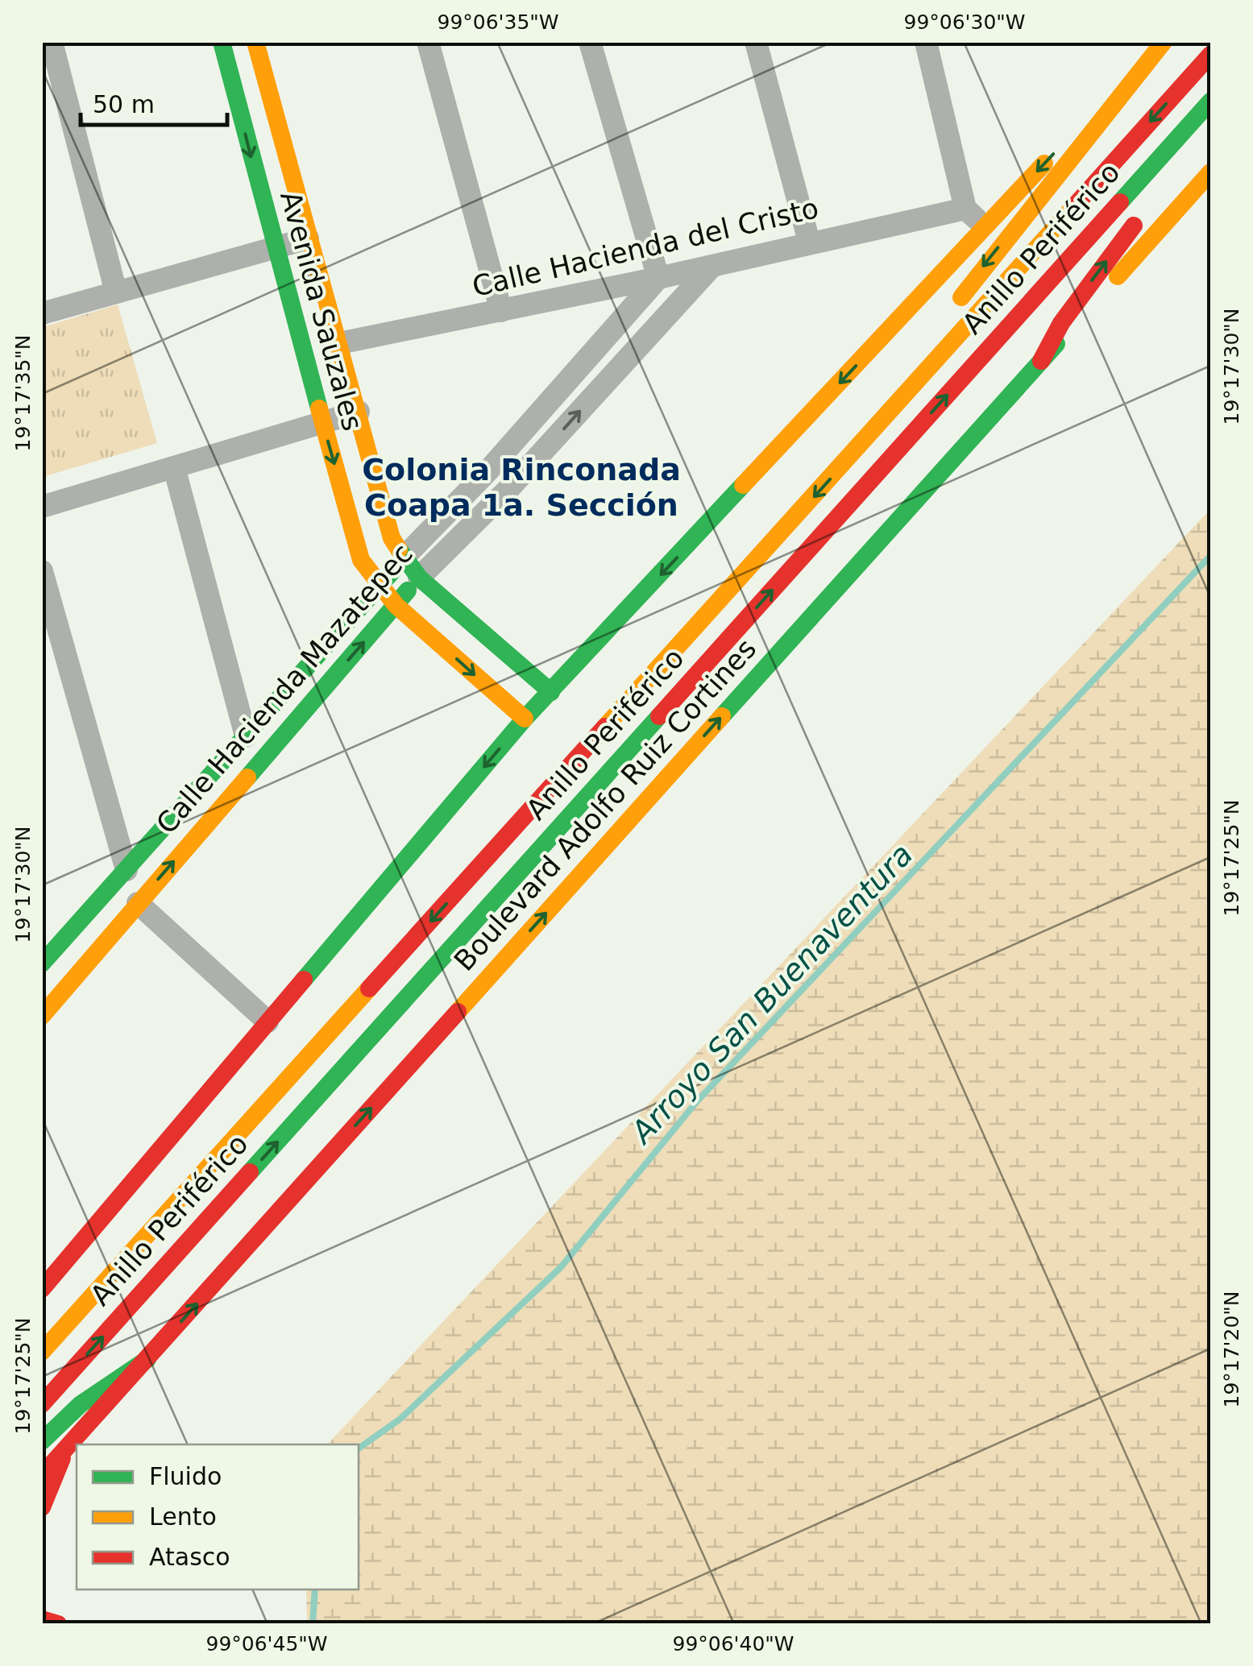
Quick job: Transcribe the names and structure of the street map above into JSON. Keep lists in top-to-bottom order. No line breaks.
{"streets":{"main road":["Anillo Periférico","Avenida Sauzales","Calle Hacienda Mazatepec","Boulevard Adolfo Ruiz Cortines"],"street":["Calle Hacienda del Cristo"]},"crossings":[["Calle Hacienda del Cristo","Avenida Sauzales"],["Calle Hacienda del Cristo","Calle Hacienda Mazatepec"],["Avenida Sauzales","Calle Hacienda Mazatepec"]],"districts":["Colonia Rinconada Coapa 1a. Sección"],"water":["Arroyo San Buenaventura"],"legend":["Fluido","Lento","Atasco"],"scale_bar":"50 m","coordinates":["99°06'35\"W","99°06'30\"W","19°17'30\"N","19°17'35\"N","19°17'25\"N","19°17'20\"N","99°06'45\"W","99°06'40\"W"]}
